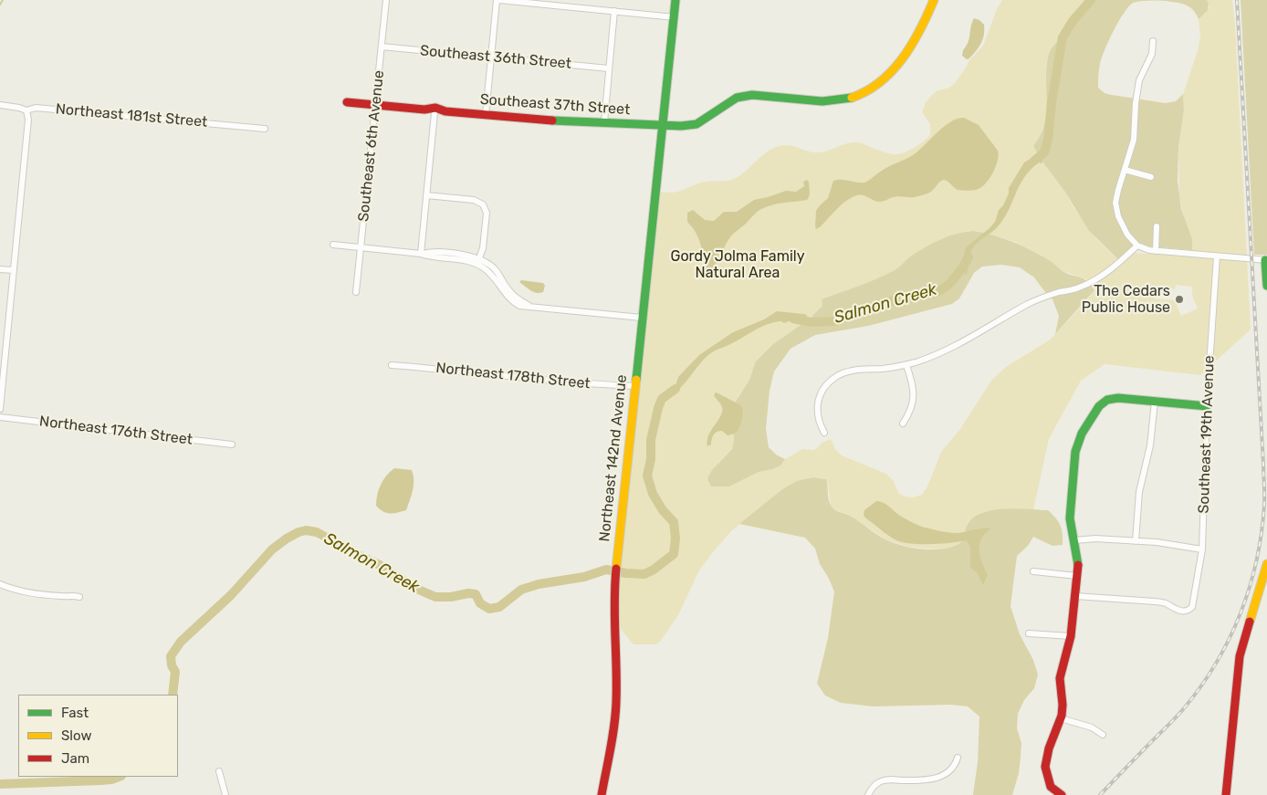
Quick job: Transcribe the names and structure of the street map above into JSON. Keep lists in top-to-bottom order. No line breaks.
{"streets":{"street":["Southeast 36th Street","Southeast 37th Street","Northeast 181st Street","Southeast 6th Avenue","Northeast 178th Street","Northeast 176th Street","Southeast 19th Avenue","Northeast 142nd Avenue"]},"crossings":[["Southeast 36th Street","Southeast 6th Avenue"],["Southeast 37th Street","Southeast 6th Avenue"],["Southeast 37th Street","Northeast 142nd Avenue"],["Northeast 178th Street","Northeast 142nd Avenue"]],"water":["Salmon Creek"],"parks":["Gordy Jolma Family Natural Area"],"places":["The Cedars Public House"],"legend":["Fast","Slow","Jam"]}
